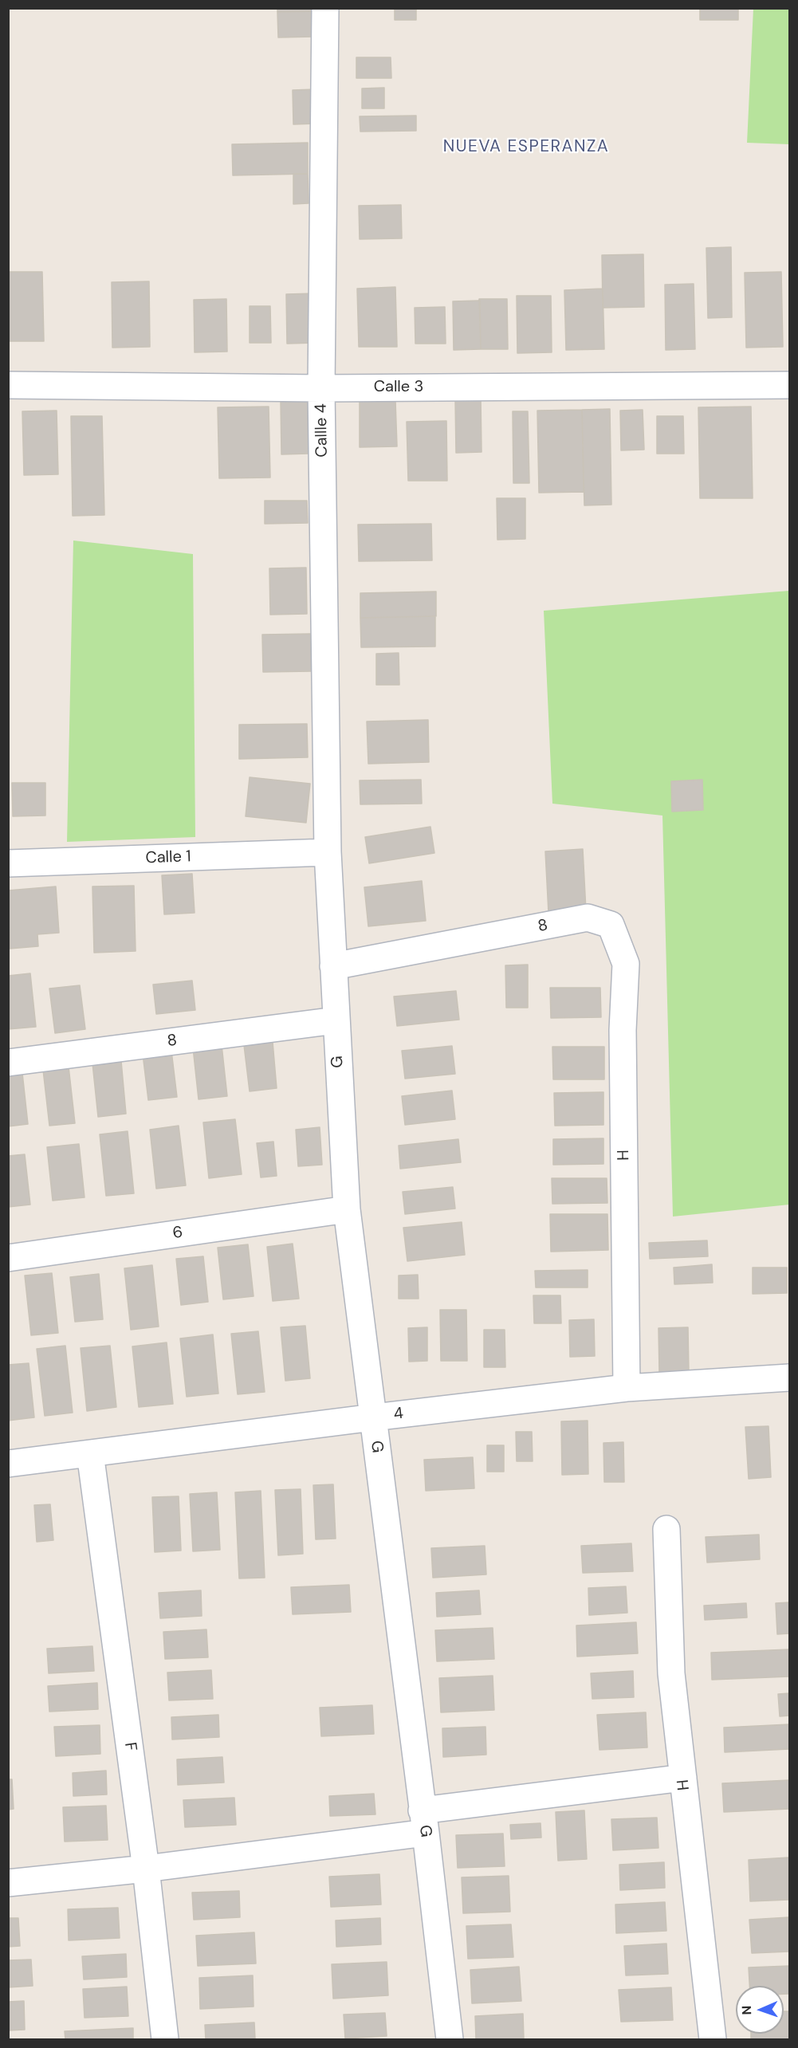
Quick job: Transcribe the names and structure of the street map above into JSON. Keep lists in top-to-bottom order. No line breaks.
{"streets":{"street":["Calle 3","Callle 4","Calle 1","8","G","H","6","4","F"]},"crossings":[["Calle 3","Callle 4"],["Callle 4","Calle 1"],["Callle 4","G"],["Calle 1","G"],["8","G"],["8","H"],["G","6"],["G","4"],["H","4"],["4","F"]],"districts":["NUEVA ESPERANZA"],"north":"left"}
